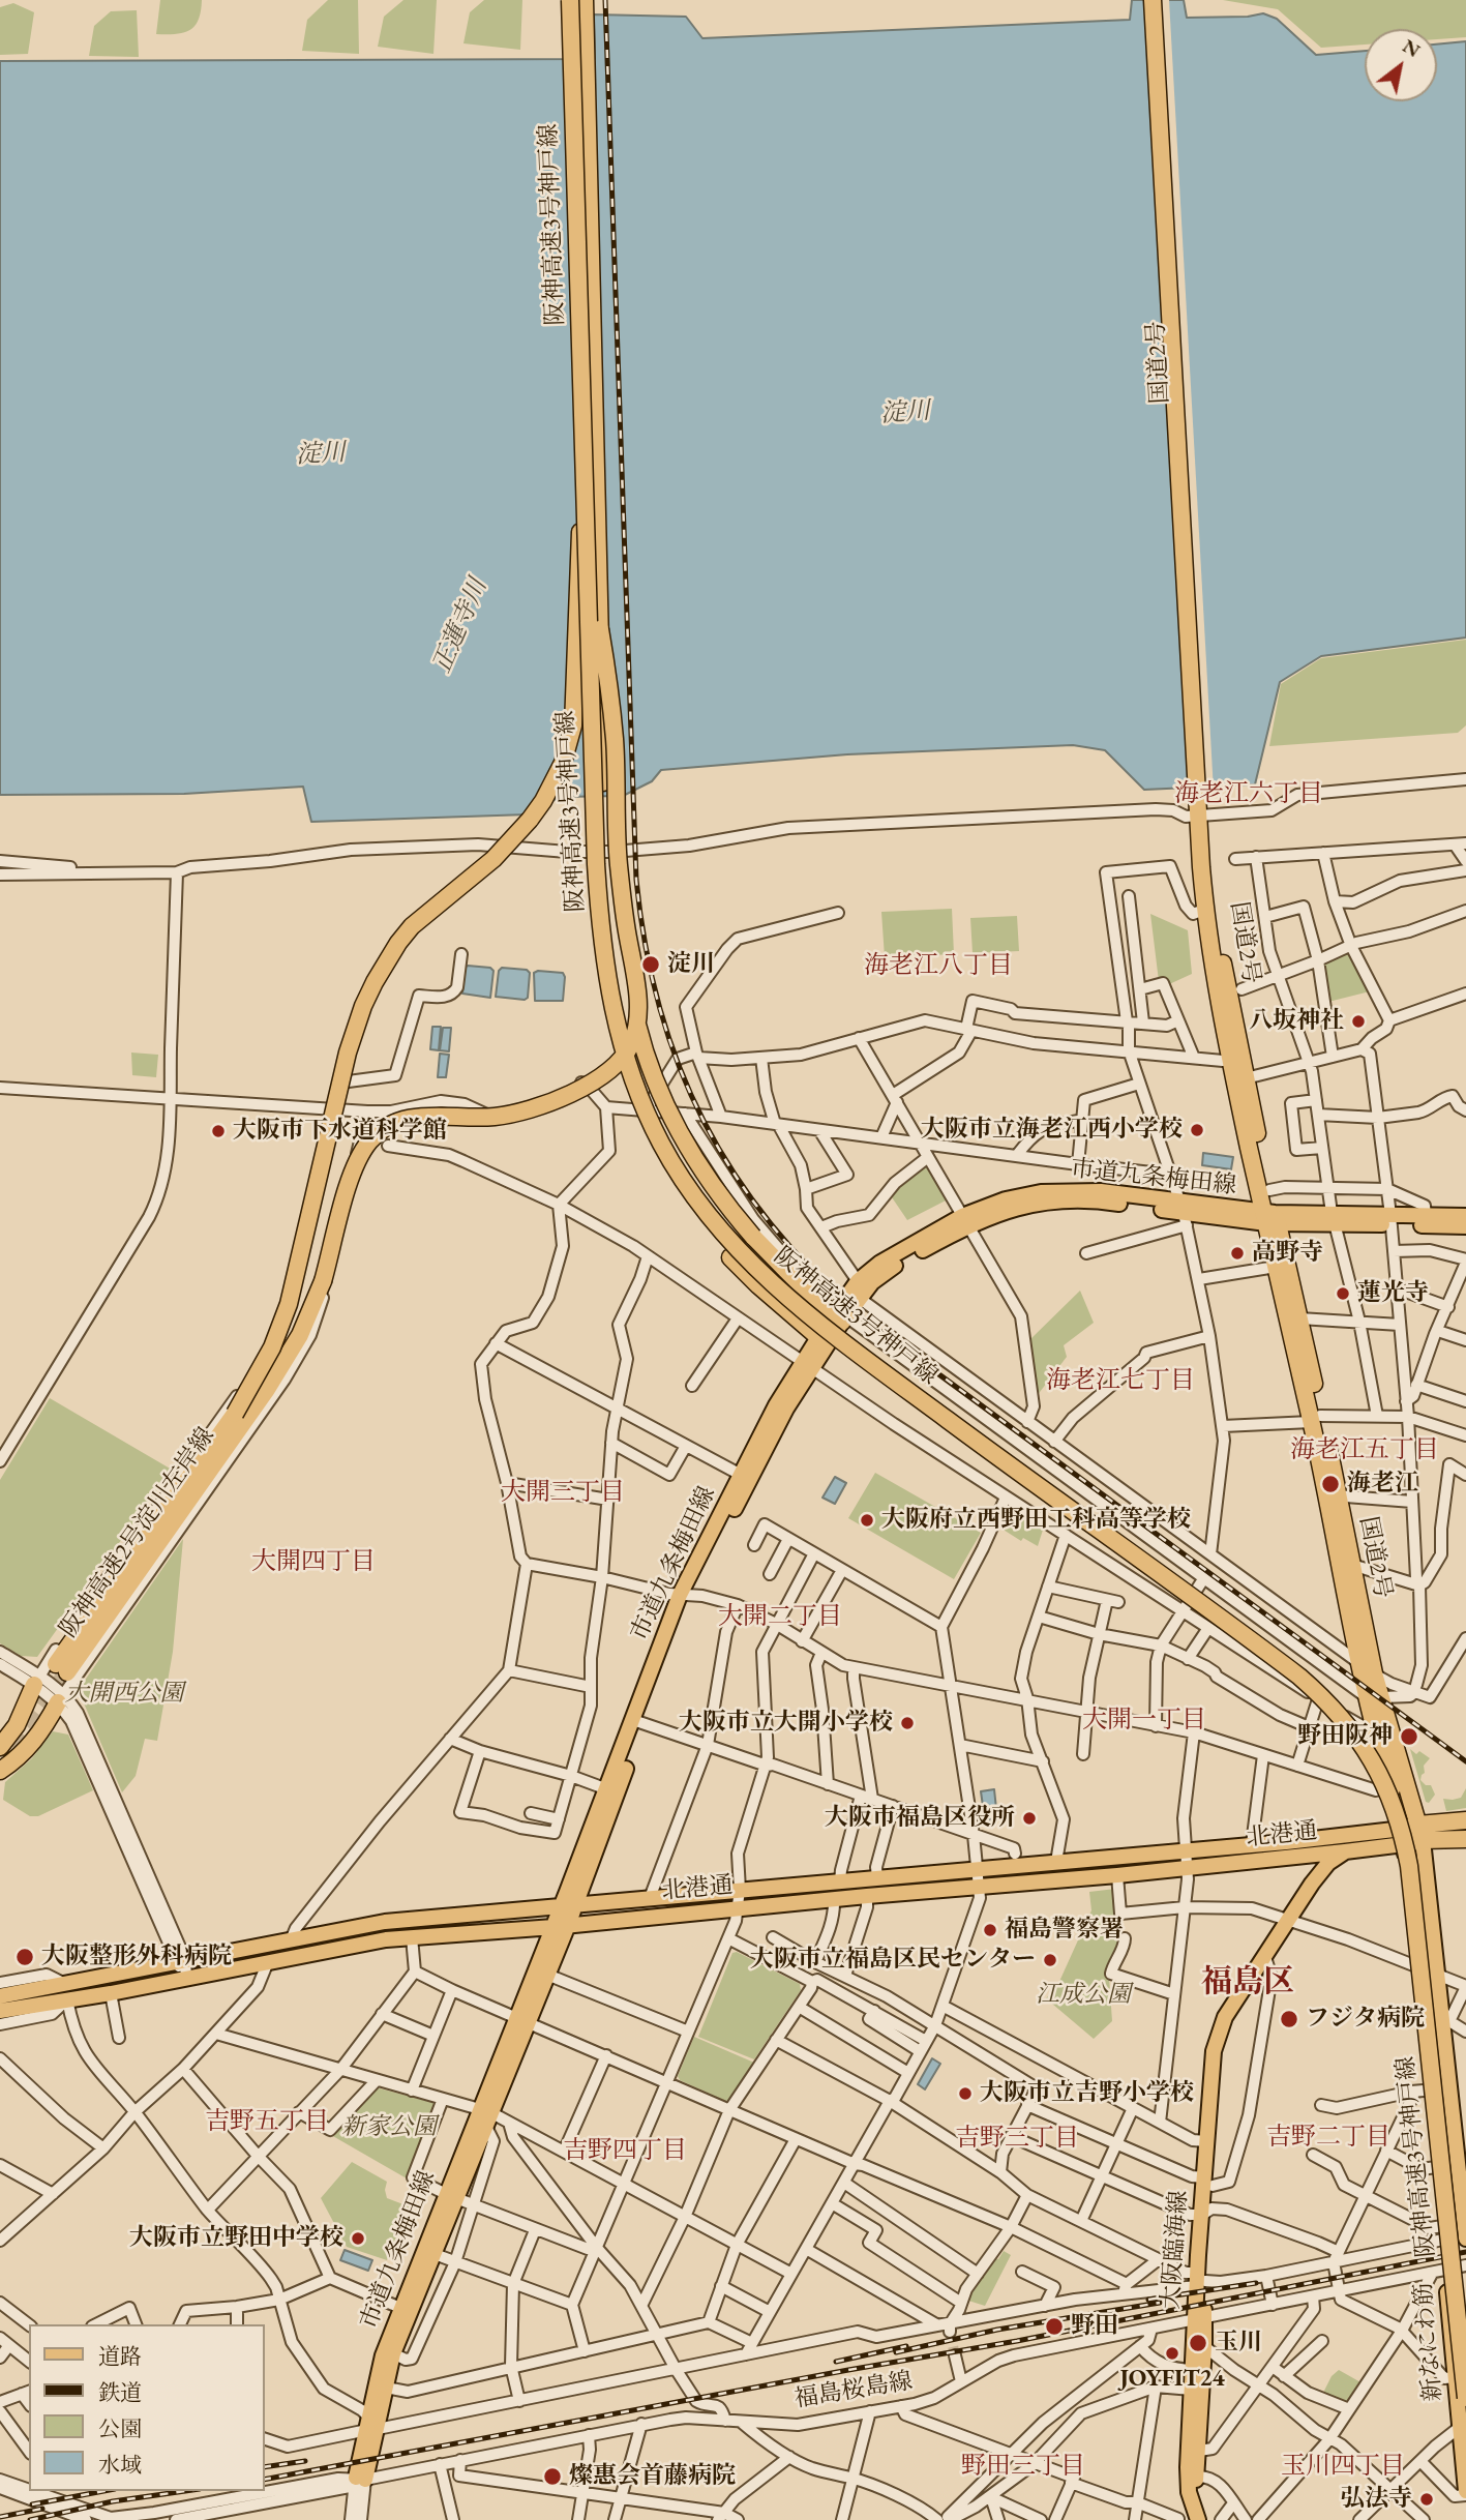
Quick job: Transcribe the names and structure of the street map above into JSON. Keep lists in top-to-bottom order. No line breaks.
{"streets":{"highway":["阪神高速3号神戸線","国道2号","阪神高速2号淀川左岸線"],"main road":["市道九条梅田線","北港通","大阪臨海線","新なにわ筋"],"street":["福島桜島線"]},"crossings":[["国道2号","市道九条梅田線"],["国道2号","北港通"],["国道2号","新なにわ筋"],["市道九条梅田線","北港通"],["市道九条梅田線","福島桜島線"],["北港通","大阪臨海線"],["北港通","新なにわ筋"],["大阪臨海線","福島桜島線"],["新なにわ筋","福島桜島線"]],"districts":["海老江六丁目","海老江八丁目","海老江七丁目","海老江五丁目","大開三丁目","大開四丁目","大開二丁目","大開一丁目","福島区","吉野五丁目","吉野二丁目","吉野三丁目","吉野四丁目","野田三丁目","玉川四丁目"],"water":["淀川","正蓮寺川"],"parks":["大開西公園","江成公園","新家公園"],"places":["淀川","八坂神社","大阪市立海老江西小学校","大阪市下水道科学館","高野寺","蓮光寺","海老江","大阪府立西野田工科高等学校","大阪市立大開小学校","野田阪神","大阪市福島区役所","福島警察署","大阪整形外科病院","大阪市立福島区民センター","フジタ病院","大阪市立吉野小学校","大阪市立野田中学校","野田","玉川","JOYFIT24","燦惠会首藤病院","弘法寺"],"legend":["道路","鉄道","公園","水域"],"north":"top right"}
